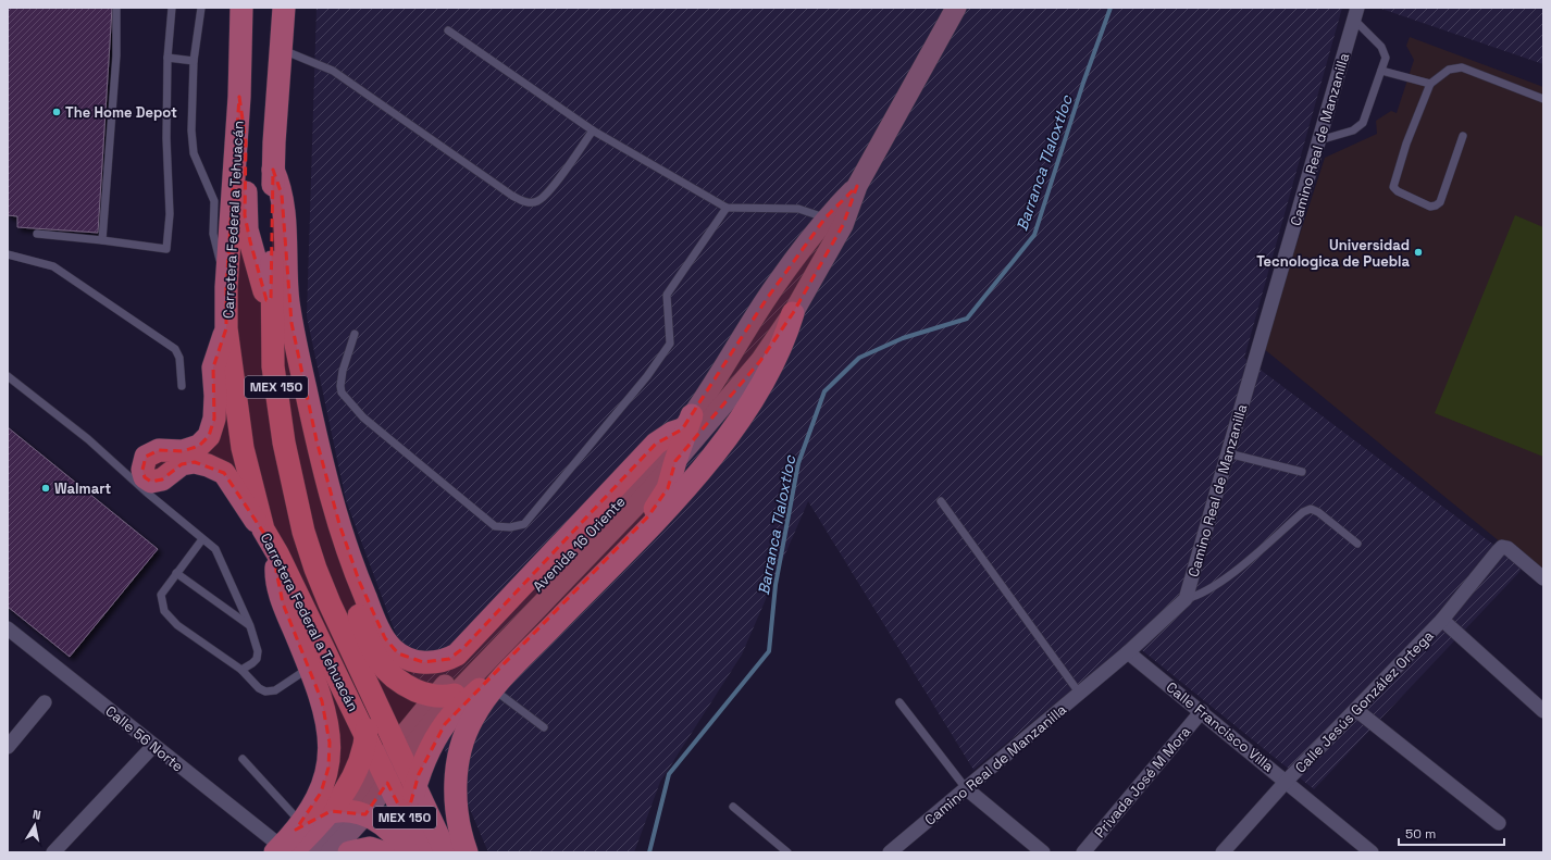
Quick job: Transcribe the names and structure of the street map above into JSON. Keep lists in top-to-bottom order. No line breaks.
{"streets":{"main road":["Carretera Federal a Tehuacán","MEX 150","Avenida 16 Oriente"],"street":["Camino Real de Manzanilla","Calle Jesús González Ortega","Calle Francisco Villa","Calle 56 Norte","Privada José M Mora"]},"crossings":[["Camino Real de Manzanilla","Calle Francisco Villa"],["Carretera Federal a Tehuacán","MEX 150"],["Carretera Federal a Tehuacán","Avenida 16 Oriente"],["MEX 150","Avenida 16 Oriente"],["Calle Jesús González Ortega","Calle Francisco Villa"],["Calle Francisco Villa","Privada José M Mora"]],"water":["Barranca Tlaloxtloc"],"places":["The Home Depot","Universidad Tecnologica de Puebla","Walmart"],"scale_bar":"50 m","north":"top"}
